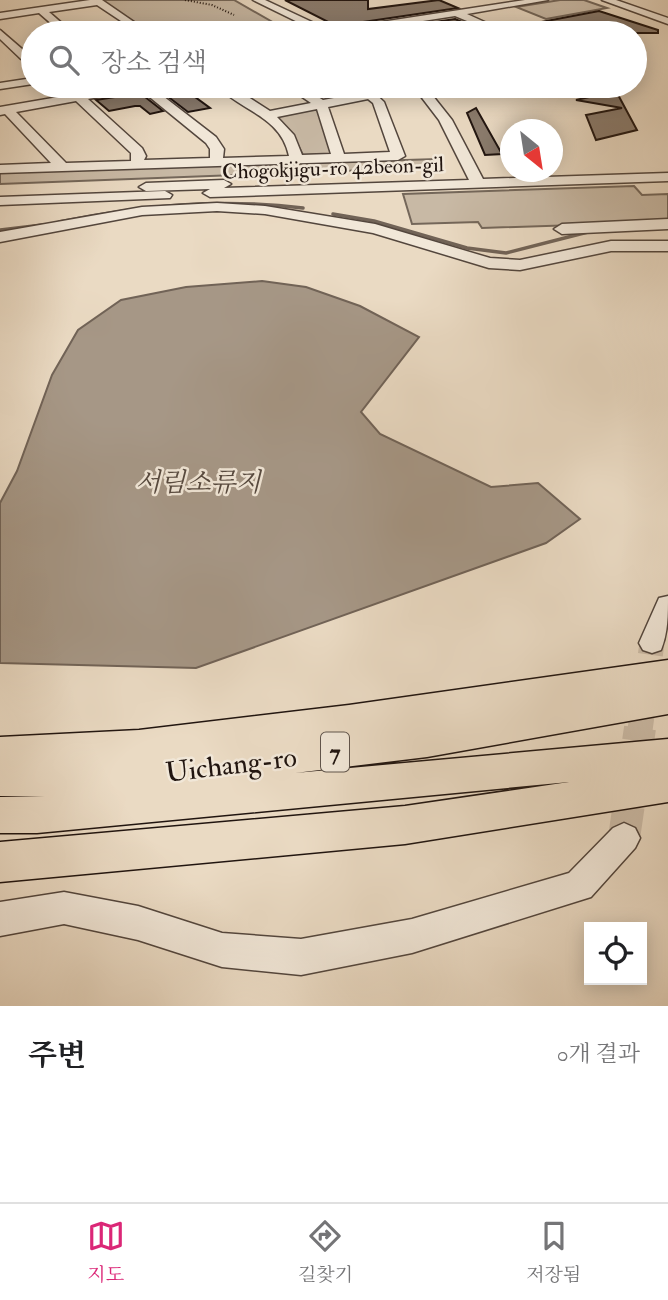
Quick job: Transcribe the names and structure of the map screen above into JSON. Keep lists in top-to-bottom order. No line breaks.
{"streets":{"main road":["7","Uichang-ro"],"street":["Chogokjigu-ro 42beon-gil"]},"water":["서림소류지"],"north":"bottom right","page":{"search":"장소 검색","heading":["주변","0개 결과"],"nav":["지도","길찾기","저장됨"]}}
